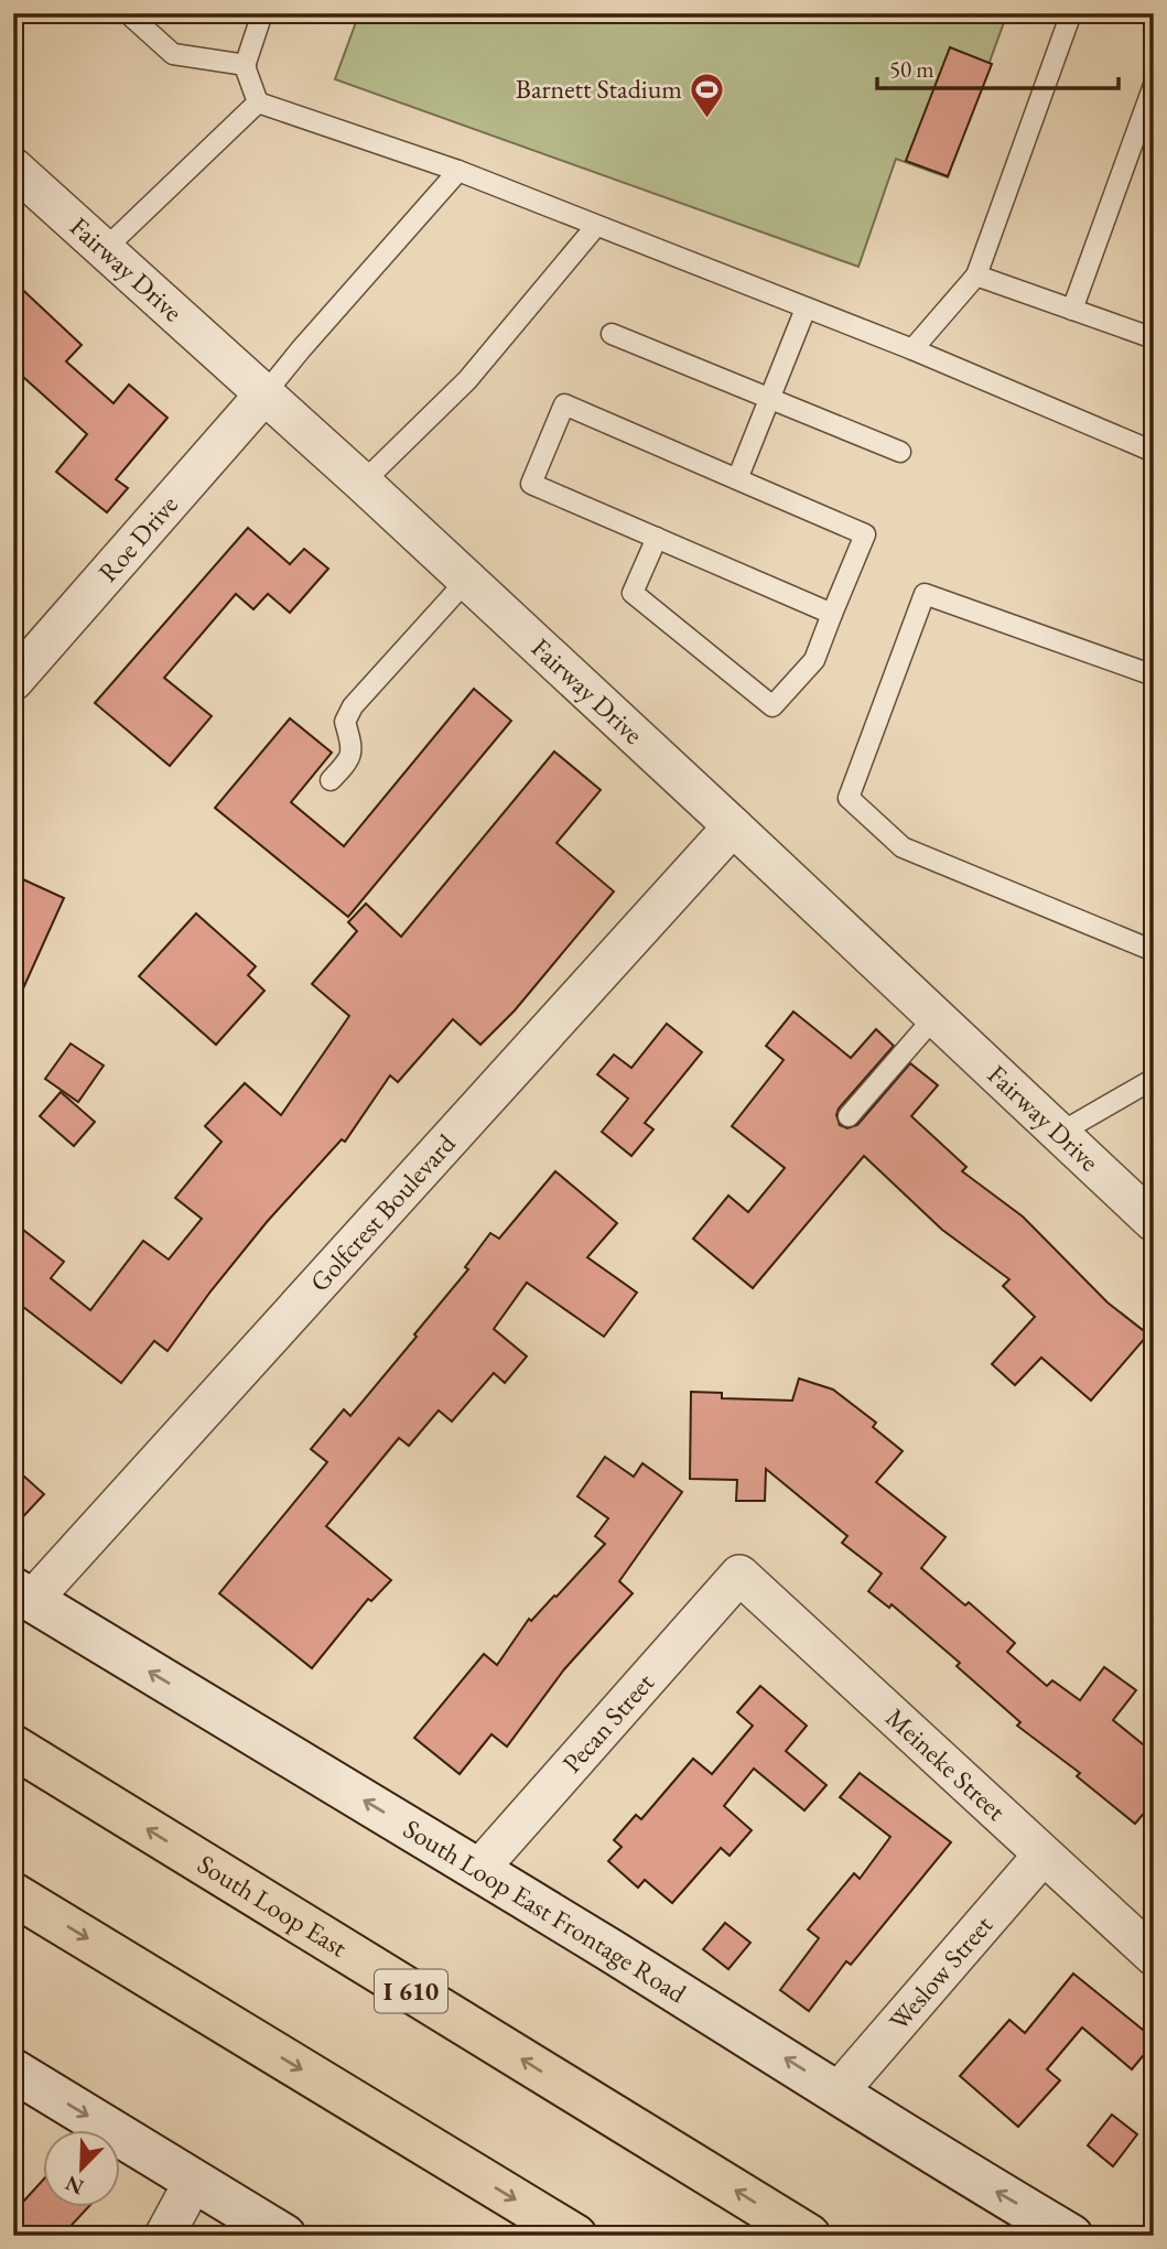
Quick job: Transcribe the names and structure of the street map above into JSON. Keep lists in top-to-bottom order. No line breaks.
{"streets":{"highway":["South Loop East","I 610"],"main road":["South Loop East Frontage Road"],"street":["Fairway Drive","Roe Drive","Golfcrest Boulevard","Pecan Street","Meineke Street","Weslow Street"]},"crossings":[["Fairway Drive","Roe Drive"],["Fairway Drive","Golfcrest Boulevard"],["Golfcrest Boulevard","South Loop East Frontage Road"],["Pecan Street","Meineke Street"],["Pecan Street","South Loop East Frontage Road"],["Meineke Street","Weslow Street"],["South Loop East Frontage Road","Weslow Street"]],"one_way":["South Loop East Frontage Road"],"places":{"sports":["Barnett Stadium"]},"scale_bar":"50 m","north":"bottom left"}
